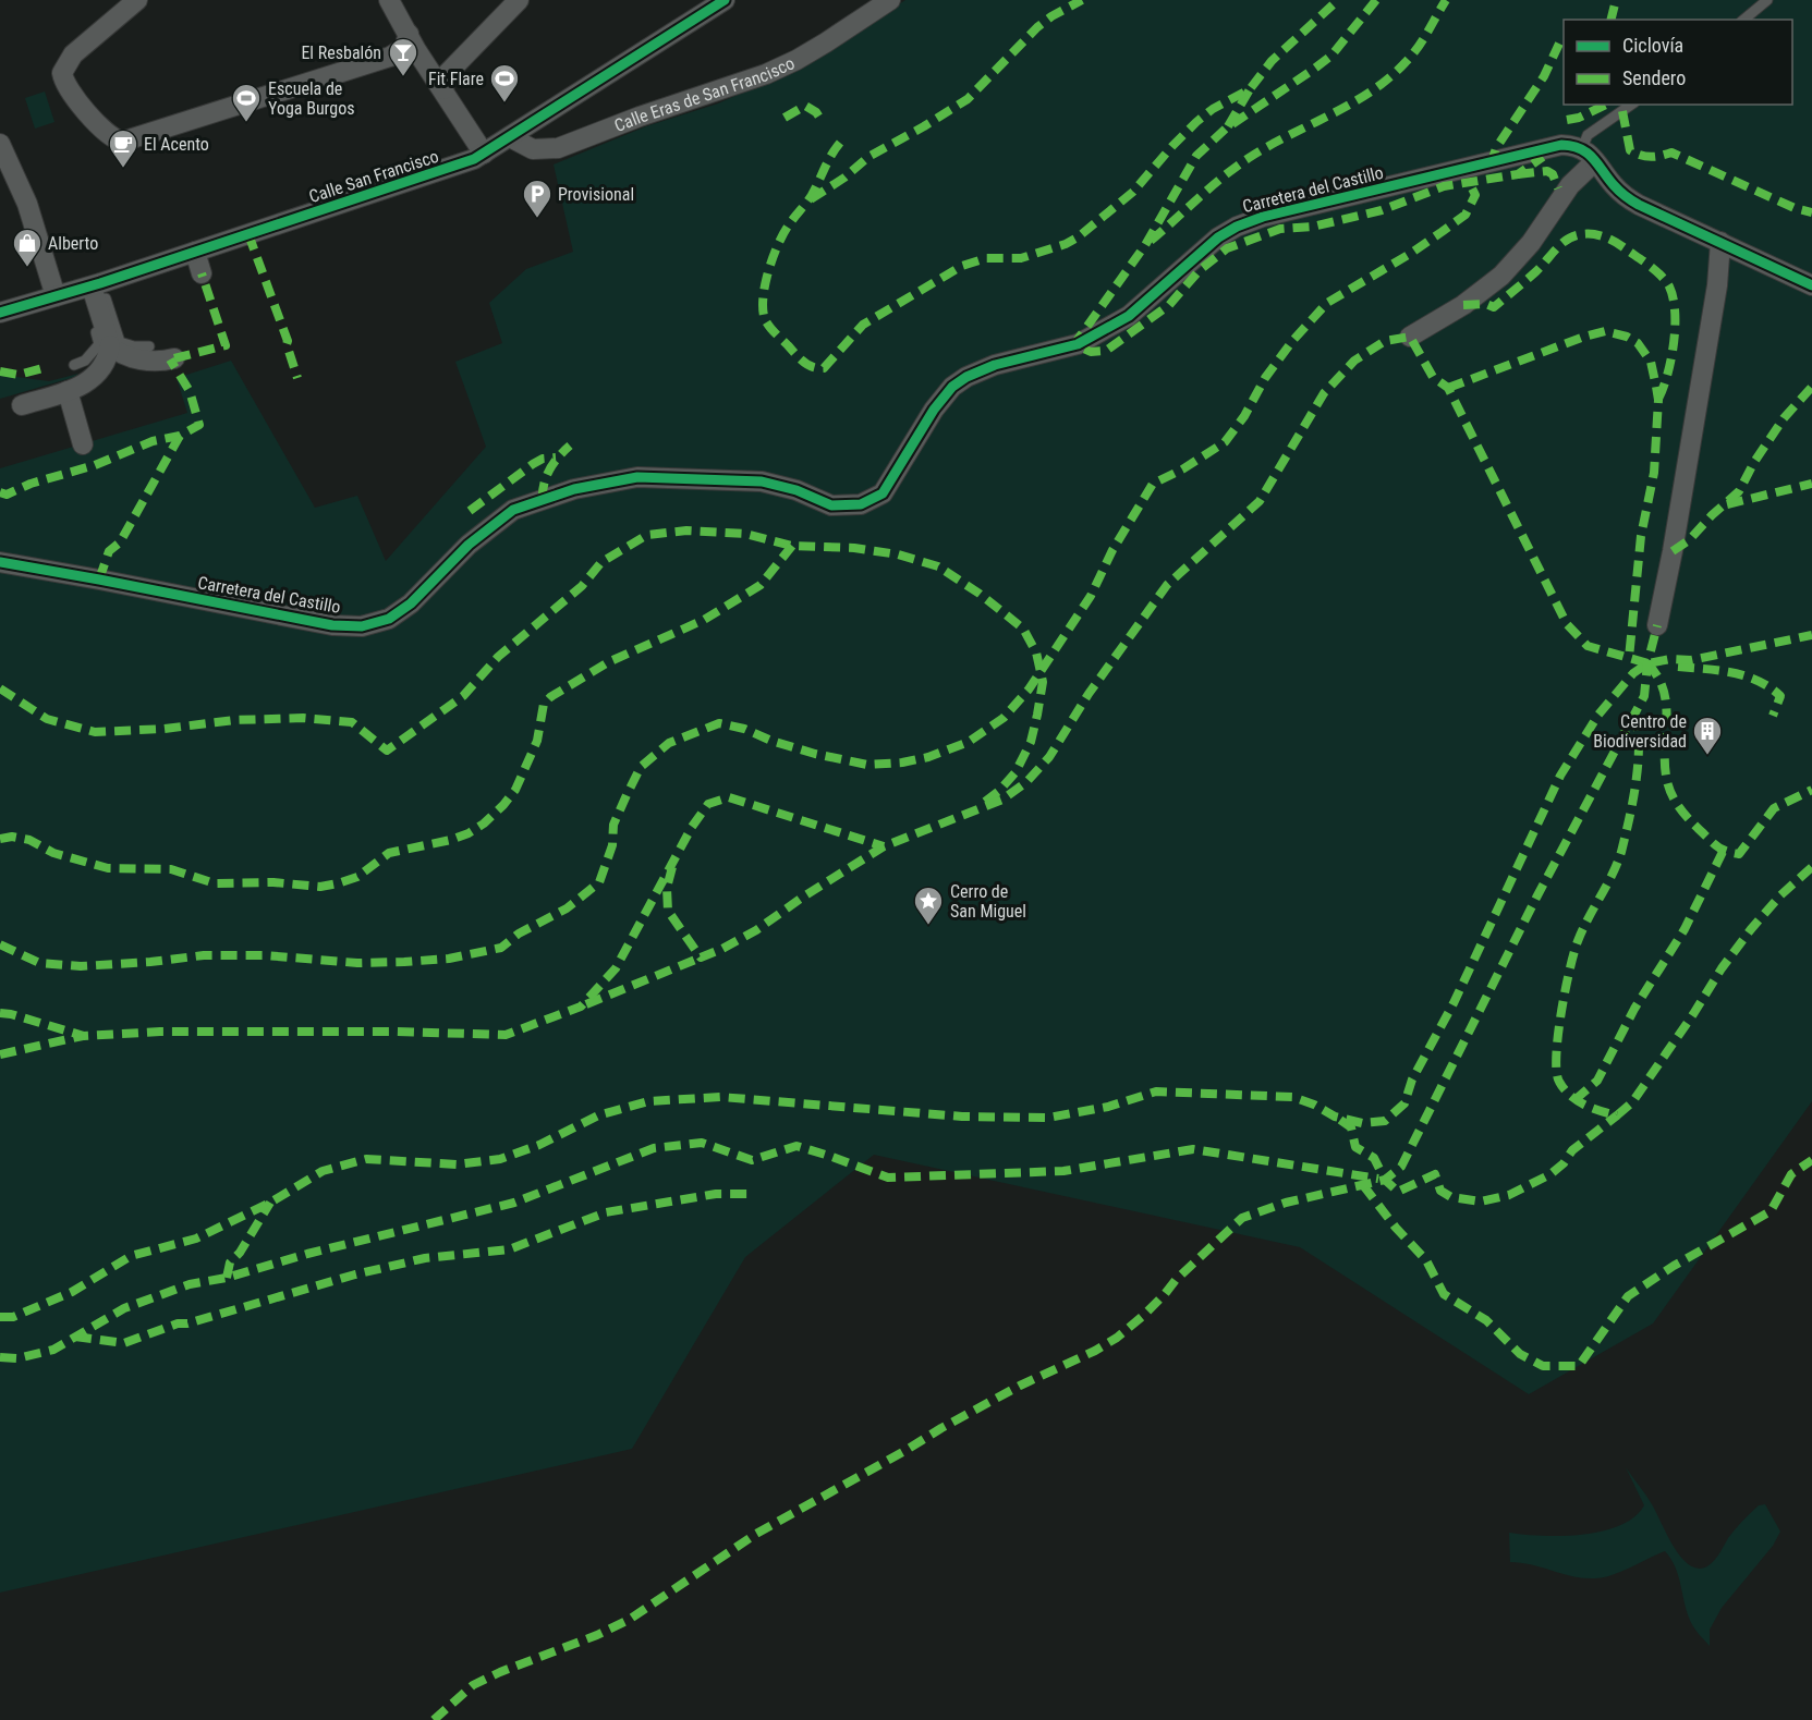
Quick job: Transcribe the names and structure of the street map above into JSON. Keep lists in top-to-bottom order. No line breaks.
{"streets":{"street":["Calle Eras de San Francisco","Calle San Francisco","Carretera del Castillo"]},"crossings":[["Calle Eras de San Francisco","Calle San Francisco"]],"places":{"bar":["El Resbalón"],"sports":["Fit Flare","Escuela de Yoga Burgos"],"cafe":["El Acento"],"parking":["Provisional"],"shop":["Alberto"],"building":["Centro de Biodiversidad"],"place":["Cerro de San Miguel"]},"legend":["Ciclovía","Sendero"]}
